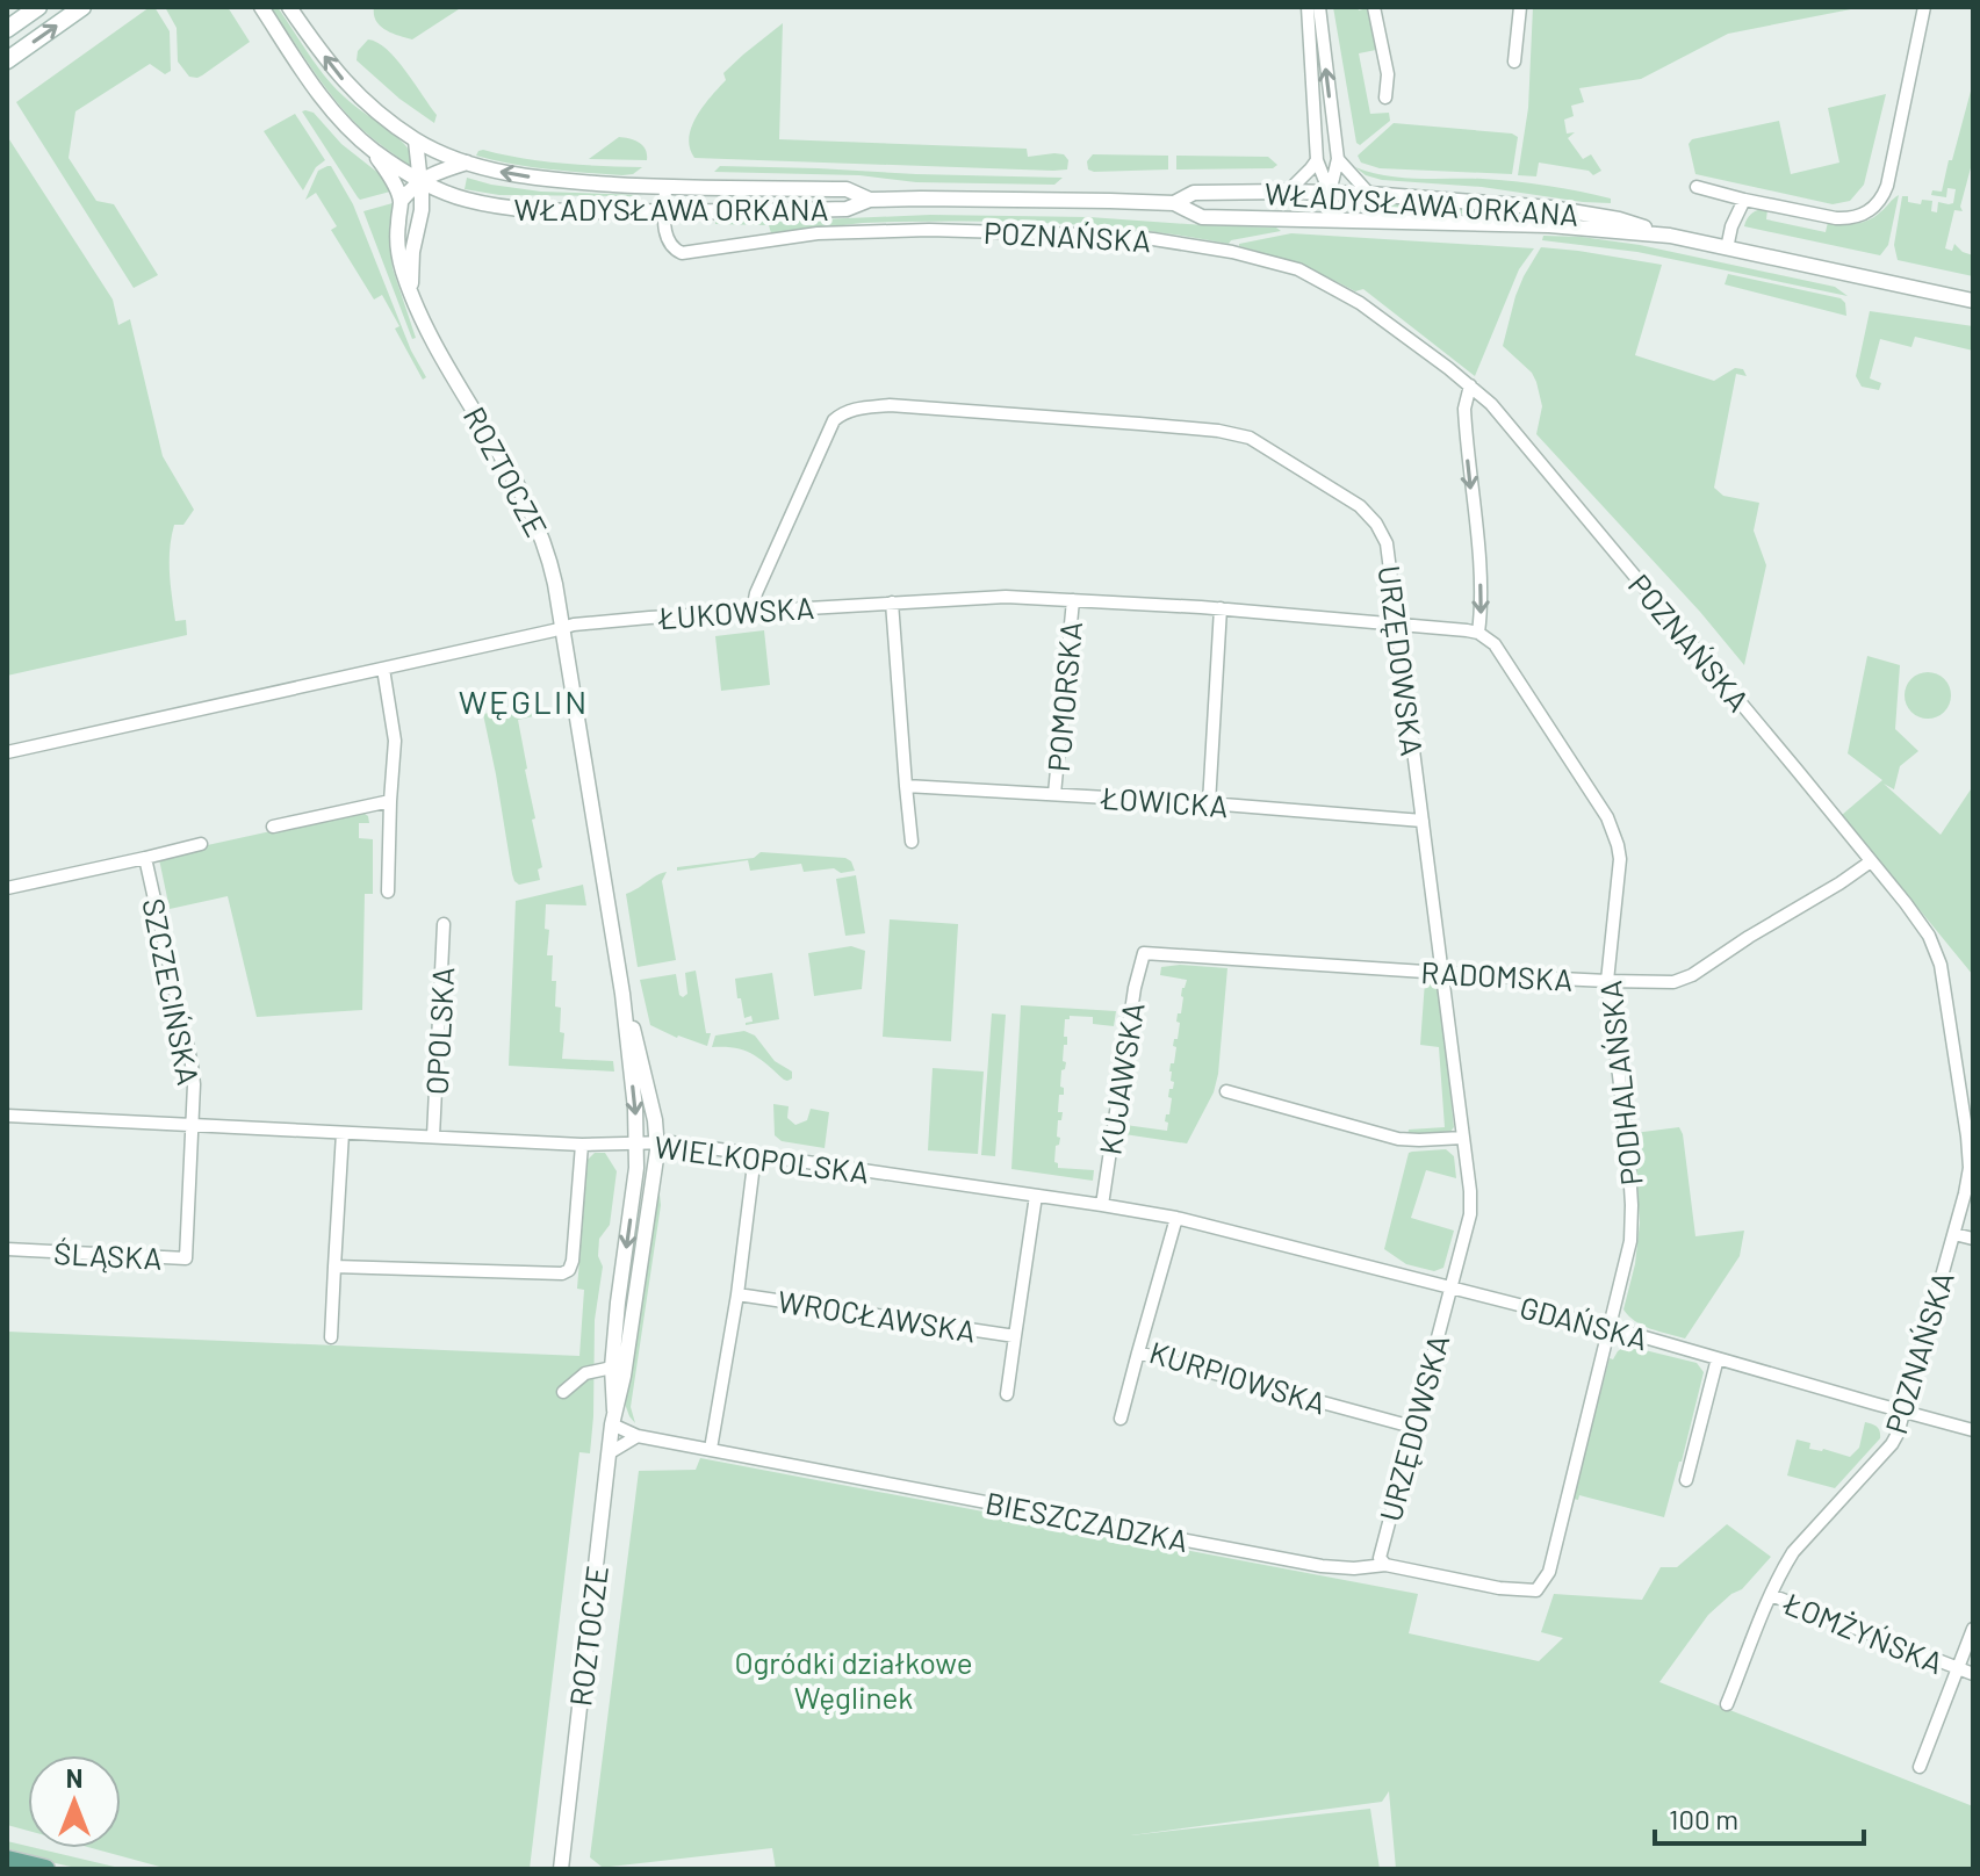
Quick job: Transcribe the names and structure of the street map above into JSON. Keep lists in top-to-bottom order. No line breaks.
{"streets":{"street":["WŁADYSŁAWA ORKANA","POZNAŃSKA","ROZTOCZE","ŁUKOWSKA","URZĘDOWSKA","POMORSKA","ŁOWICKA","RADOMSKA","SZCZECIŃSKA","OPOLSKA","KUJAWSKA","PODHALAŃSKA","WIELKOPOLSKA","ŚLĄSKA","WROCŁAWSKA","GDAŃSKA","KURPIOWSKA","BIESZCZADZKA","ŁOMŻYŃSKA"]},"crossings":[["WŁADYSŁAWA ORKANA","POZNAŃSKA"],["WŁADYSŁAWA ORKANA","ROZTOCZE"],["POZNAŃSKA","RADOMSKA"],["POZNAŃSKA","GDAŃSKA"],["POZNAŃSKA","ŁOMŻYŃSKA"],["ROZTOCZE","ŁUKOWSKA"],["ROZTOCZE","WIELKOPOLSKA"],["ROZTOCZE","BIESZCZADZKA"],["ŁUKOWSKA","URZĘDOWSKA"],["ŁUKOWSKA","POMORSKA"],["ŁUKOWSKA","PODHALAŃSKA"],["URZĘDOWSKA","ŁOWICKA"],["URZĘDOWSKA","RADOMSKA"],["URZĘDOWSKA","WIELKOPOLSKA"],["URZĘDOWSKA","GDAŃSKA"],["URZĘDOWSKA","KURPIOWSKA"],["URZĘDOWSKA","BIESZCZADZKA"],["POMORSKA","ŁOWICKA"],["RADOMSKA","KUJAWSKA"],["RADOMSKA","PODHALAŃSKA"],["SZCZECIŃSKA","WIELKOPOLSKA"],["SZCZECIŃSKA","ŚLĄSKA"],["OPOLSKA","WIELKOPOLSKA"],["KUJAWSKA","WIELKOPOLSKA"],["PODHALAŃSKA","GDAŃSKA"],["PODHALAŃSKA","BIESZCZADZKA"],["WIELKOPOLSKA","ŚLĄSKA"],["WIELKOPOLSKA","WROCŁAWSKA"],["WIELKOPOLSKA","GDAŃSKA"],["WIELKOPOLSKA","KURPIOWSKA"],["WROCŁAWSKA","BIESZCZADZKA"]],"districts":["WĘGLIN"],"parks":["Ogródki działkowe Węglinek"],"scale_bar":"100 m","north":"top"}
